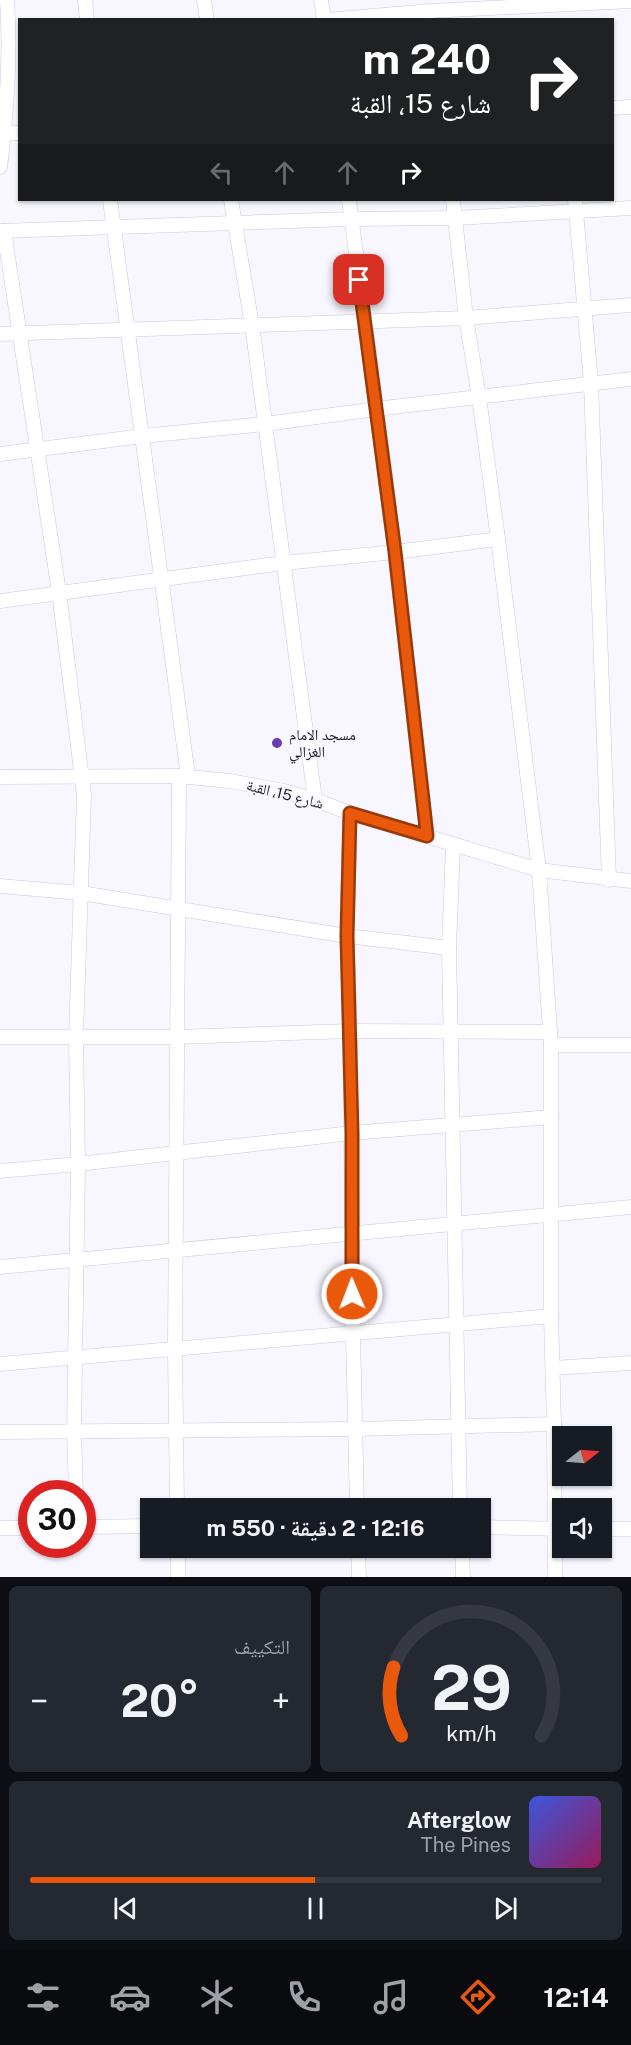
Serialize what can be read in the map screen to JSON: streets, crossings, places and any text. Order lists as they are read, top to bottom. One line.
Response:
{"streets":{"street":["شارع 15، القبة"]},"places":["مسجد الامام الغزالي"],"north":"right","page":{"turn":["240 m","شارع 15، القبة"],"limit":"30","trip":"12:16 · 2 دقيقة · 550 m","tile":"التكييف","heat":["−","20°","+"],"song":["Afterglow","The Pines"],"tabs":"12:14","gauge":["29","km/h"]}}
